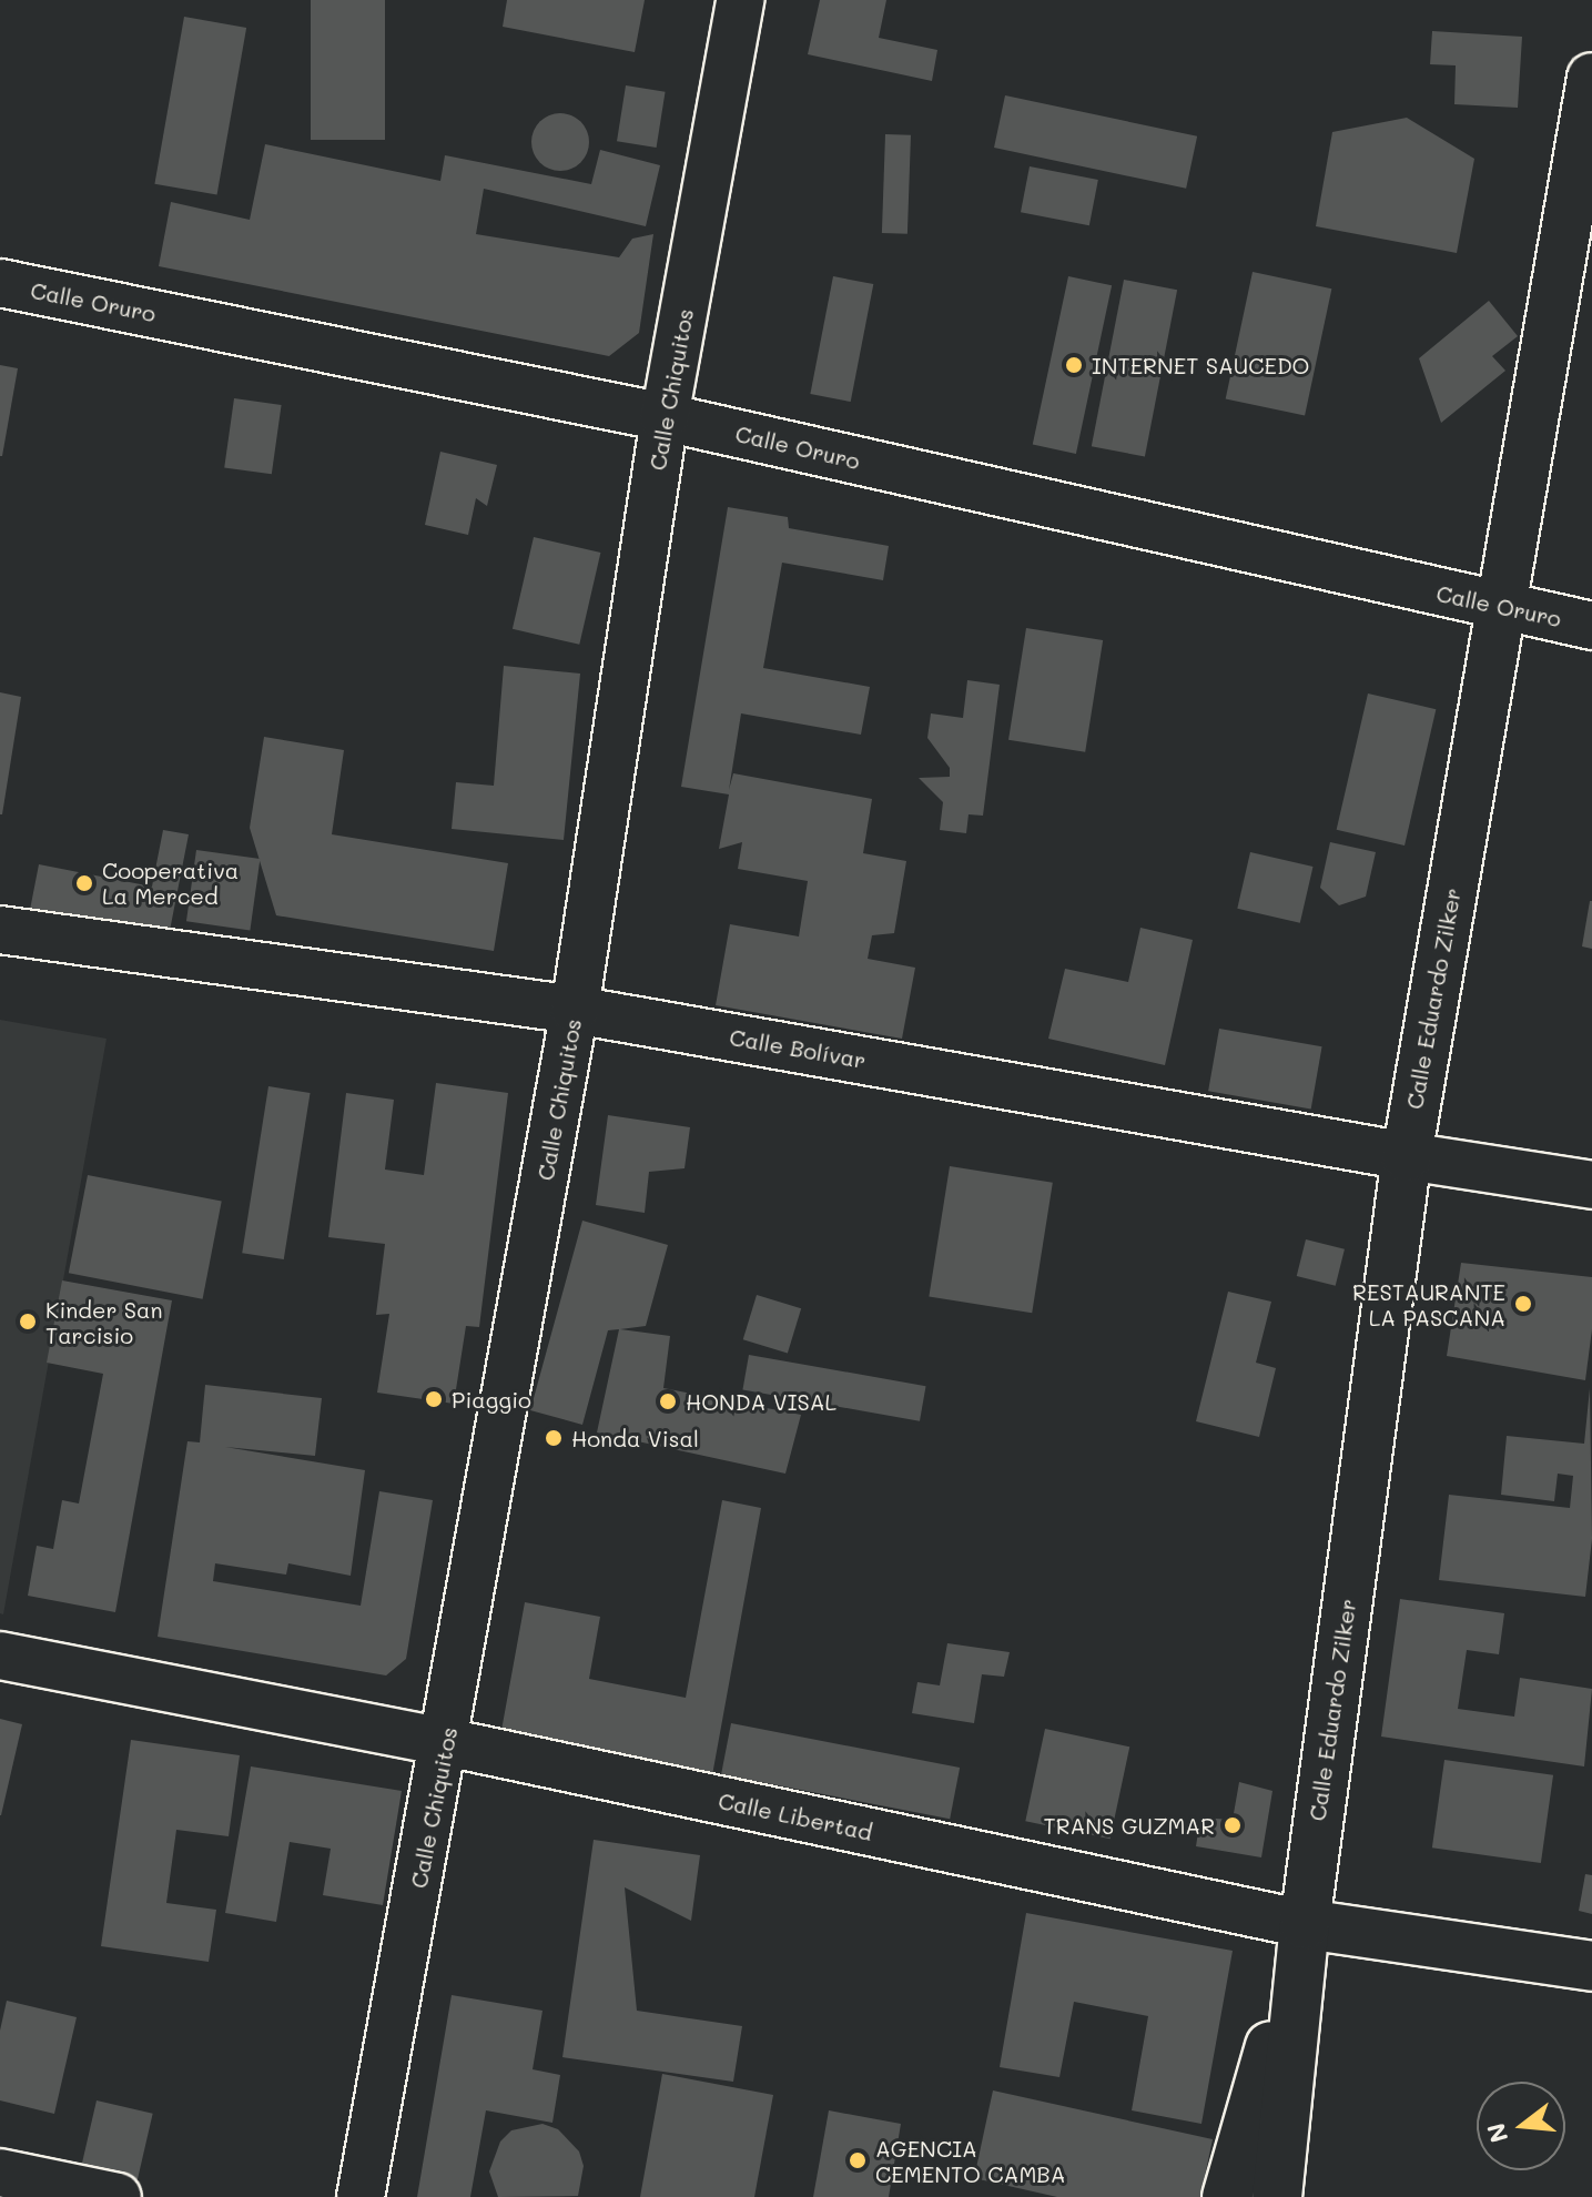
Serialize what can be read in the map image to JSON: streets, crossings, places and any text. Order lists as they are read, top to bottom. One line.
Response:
{"streets":{"street":["Calle Oruro","Calle Chiquitos","Calle Eduardo Zilker","Calle Bolívar","Calle Libertad"]},"crossings":[["Calle Oruro","Calle Chiquitos"],["Calle Oruro","Calle Eduardo Zilker"],["Calle Chiquitos","Calle Bolívar"],["Calle Chiquitos","Calle Libertad"],["Calle Eduardo Zilker","Calle Bolívar"],["Calle Eduardo Zilker","Calle Libertad"]],"places":["INTERNET SAUCEDO","Cooperativa La Merced","RESTAURANTE LA PASCANA","Kinder San Tarcisio","Piaggio","HONDA VISAL","Honda Visal","TRANS GUZMAR","AGENCIA CEMENTO CAMBA"],"north":"left"}
